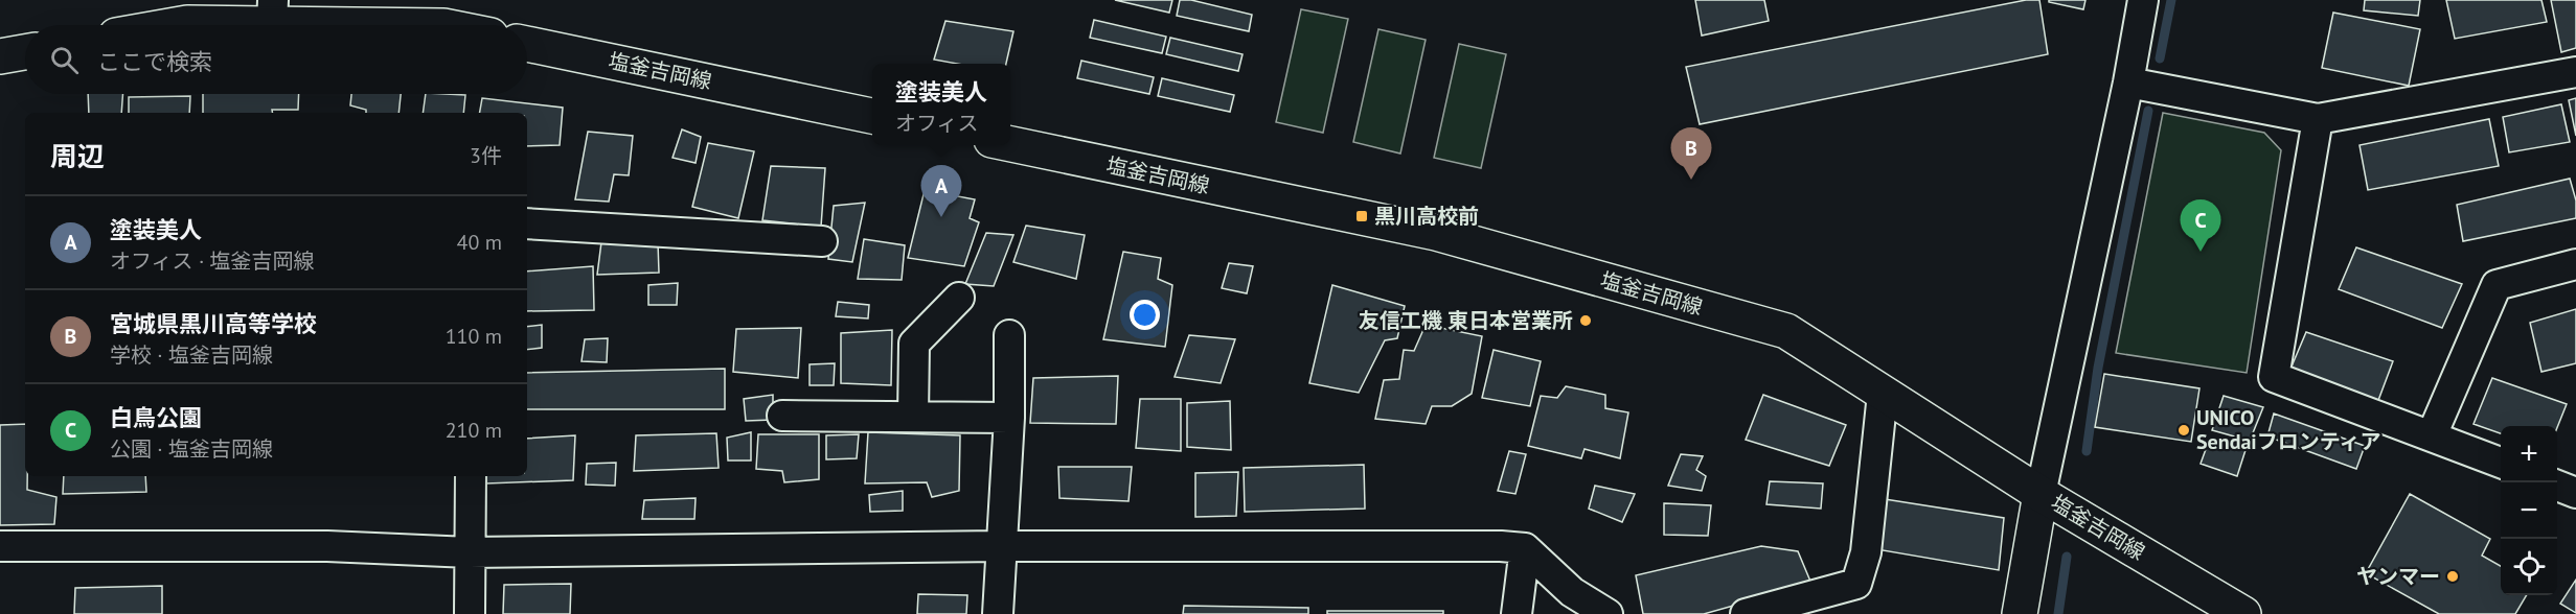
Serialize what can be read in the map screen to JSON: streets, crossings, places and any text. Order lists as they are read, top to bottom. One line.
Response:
{"streets":{"main road":["塩釜吉岡線"]},"places":{"transit":["黒川高校前"],"other":["友信工機 東日本営業所","UNICO Sendaiフロンティア","ヤンマー"]},"page":{"search":"ここで検索","popup":["塗装美人","オフィス"],"heading":["周辺","3件"],"pins":["B","A","C"],"list":[{"mark":"A","name":"塗装美人","note":"オフィス · 塩釜吉岡線","value":"40 m"},{"mark":"B","name":"宮城県黒川高等学校","note":"学校 · 塩釜吉岡線","value":"110 m"},{"mark":"C","name":"白鳥公園","note":"公園 · 塩釜吉岡線","value":"210 m"}],"map_buttons":["+","−"]}}
